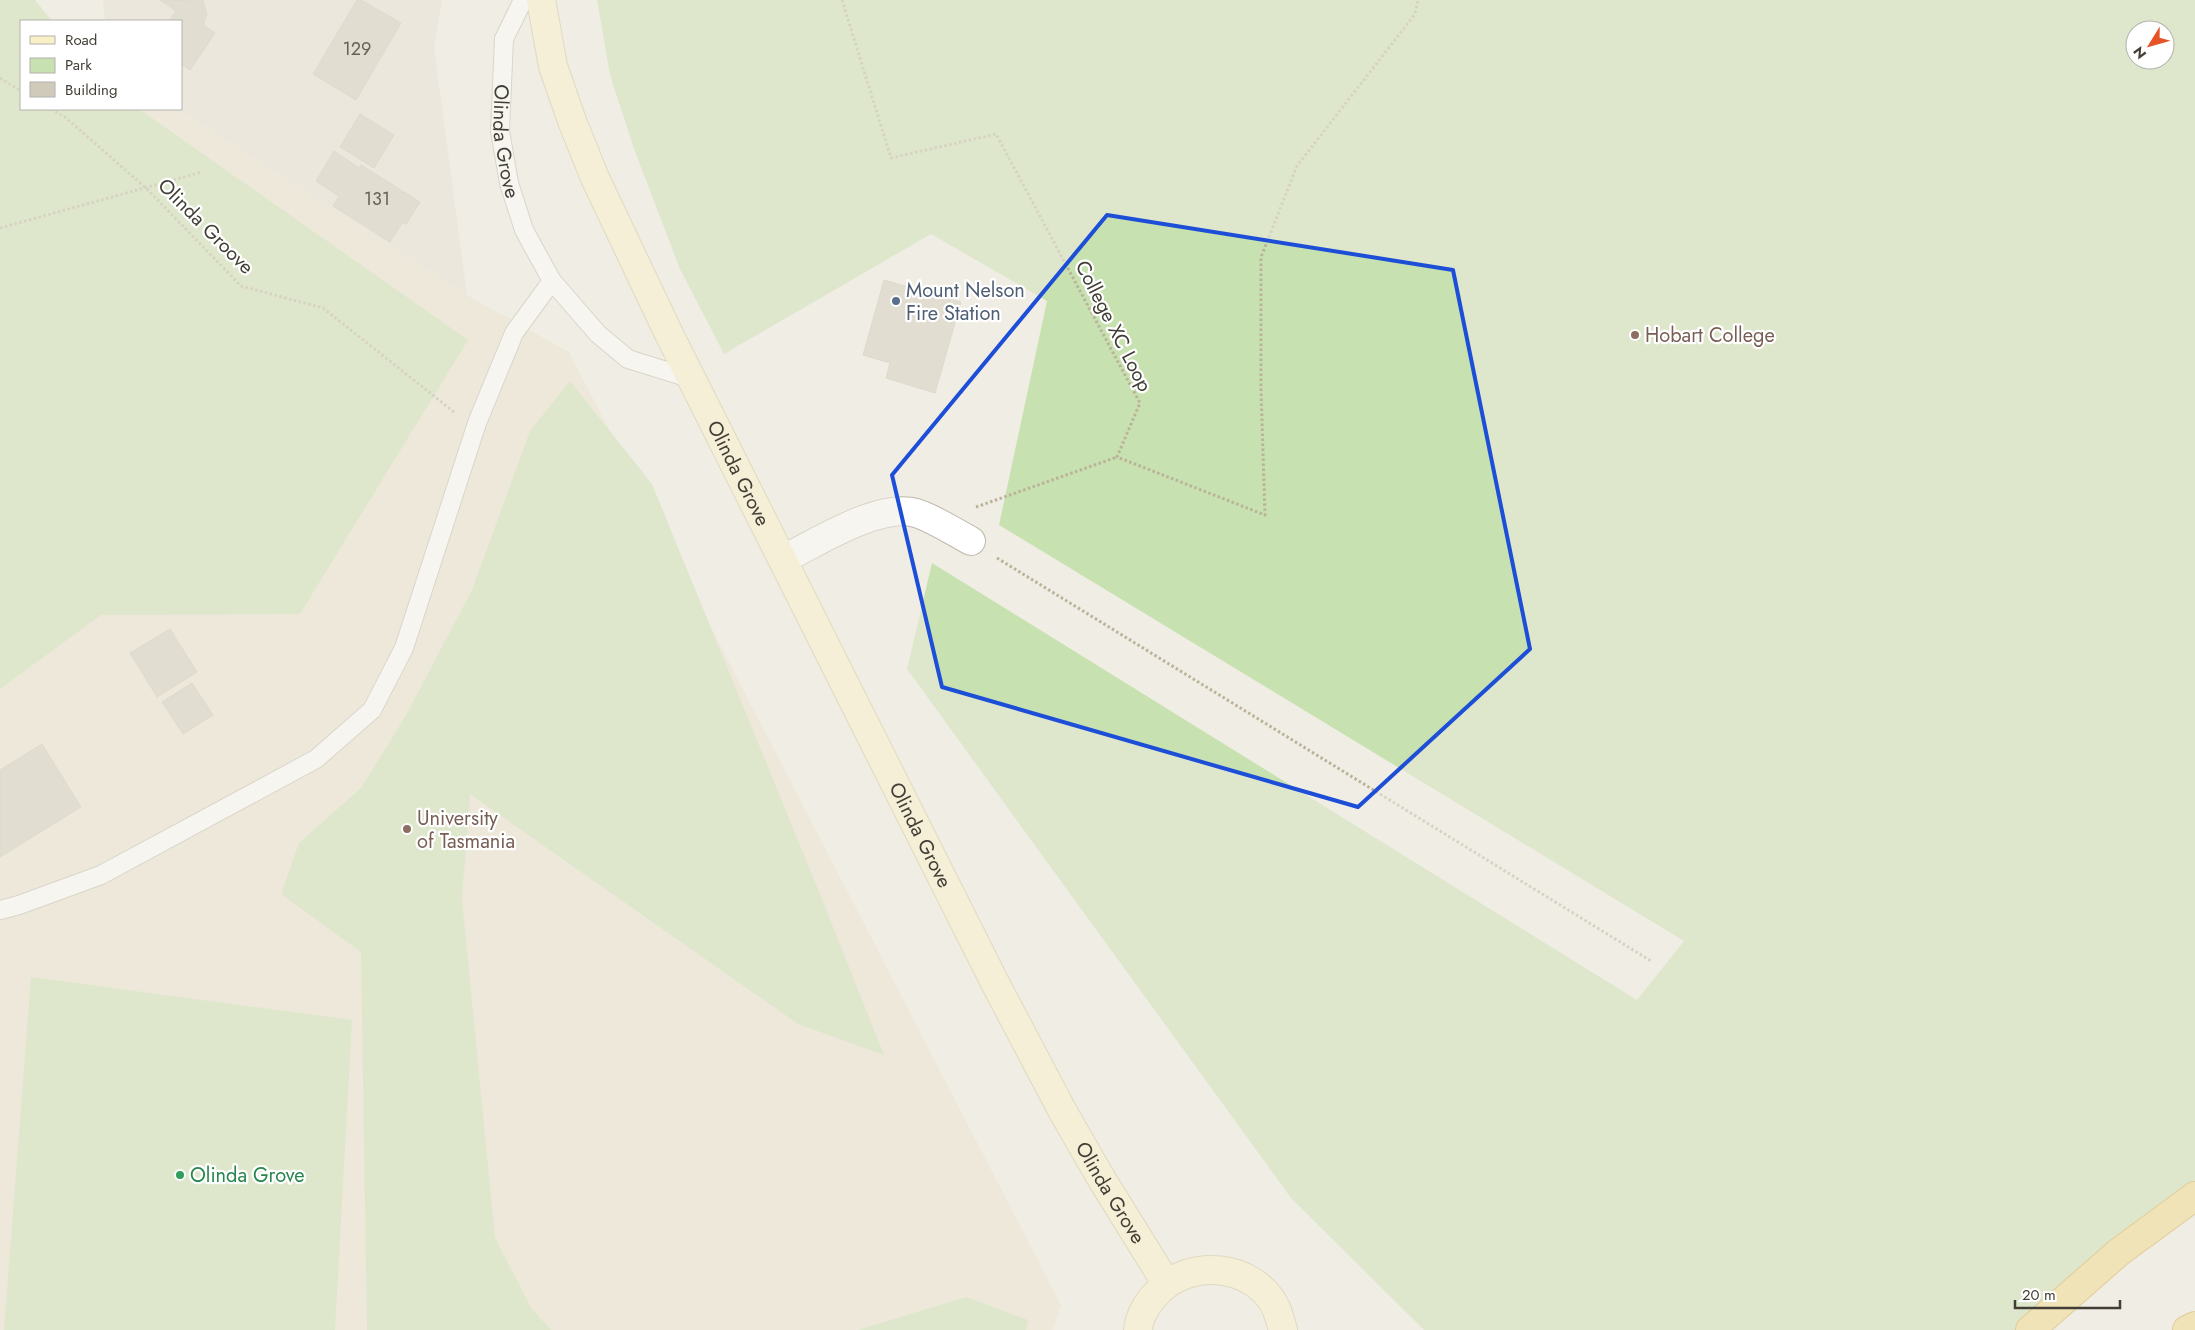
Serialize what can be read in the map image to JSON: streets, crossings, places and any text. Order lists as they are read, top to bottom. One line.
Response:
{"streets":{"main road":["Olinda Grove"],"path":["Olinda Groove","College XC Loop"]},"places":["Mount Nelson Fire Station","Hobart College","University of Tasmania","Olinda Grove"],"house_numbers":["129","131"],"legend":["Road","Park","Building"],"scale_bar":"20 m","north":"bottom left"}
